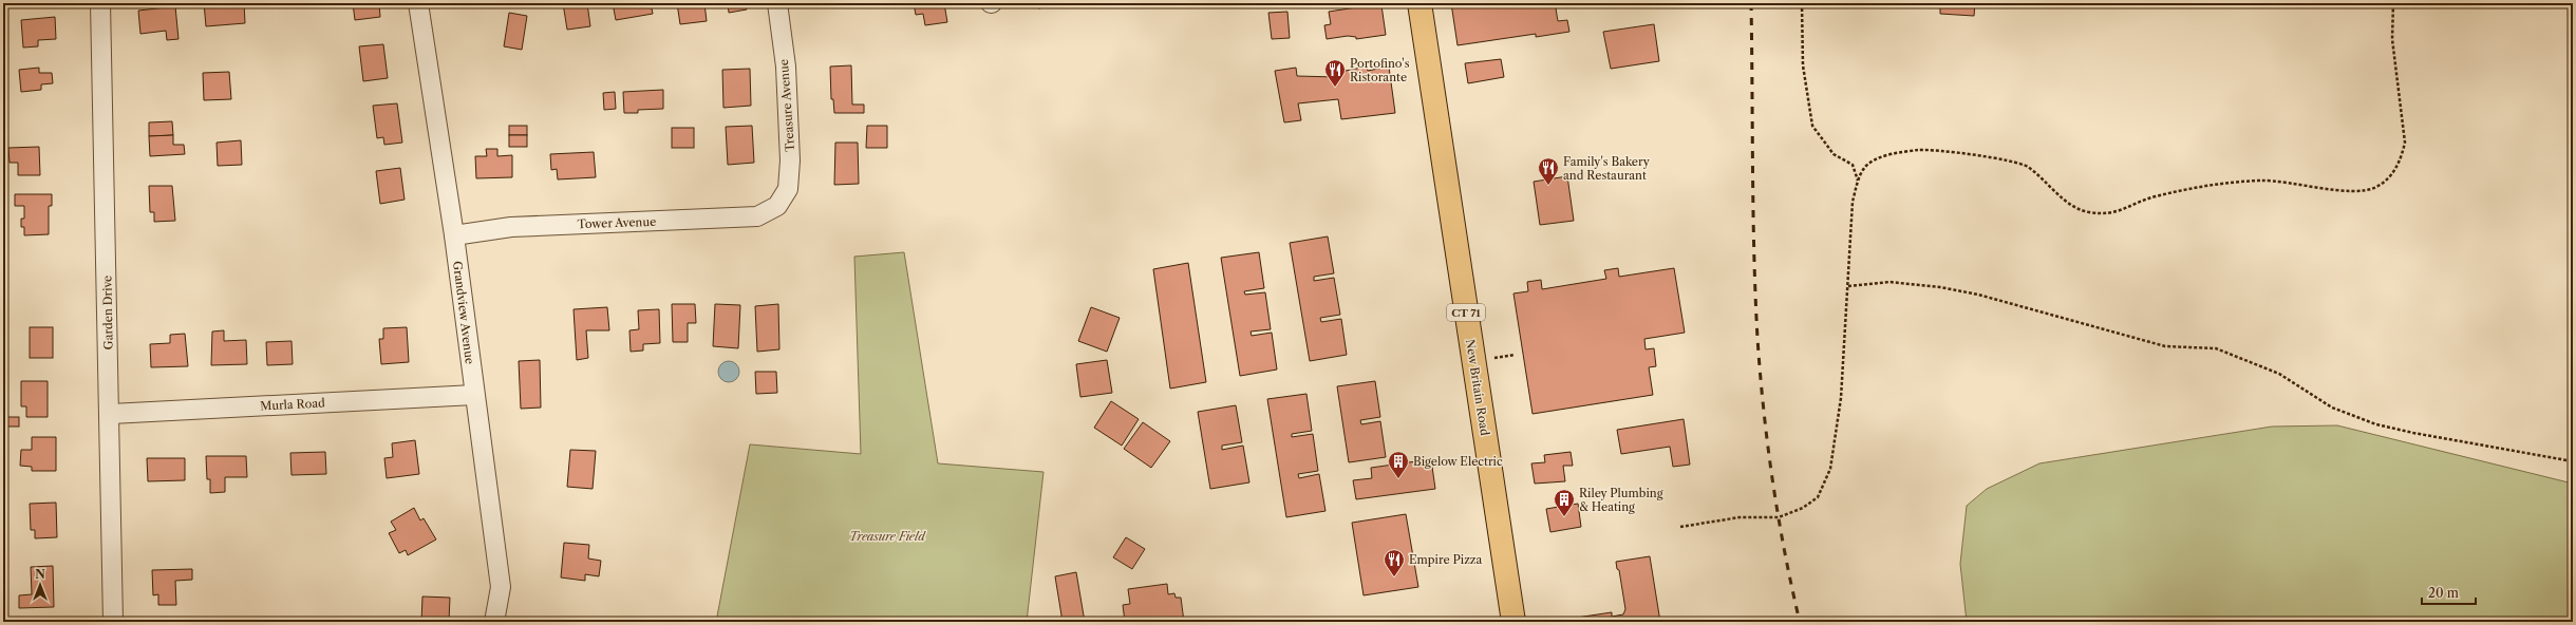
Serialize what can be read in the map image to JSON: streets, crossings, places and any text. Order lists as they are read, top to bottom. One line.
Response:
{"streets":{"main road":["CT 71","New Britain Road"],"street":["Treasure Avenue","Tower Avenue","Garden Drive","Grandview Avenue","Murla Road"]},"crossings":[["Treasure Avenue","Tower Avenue"],["Tower Avenue","Grandview Avenue"],["Garden Drive","Murla Road"],["Grandview Avenue","Murla Road"]],"parks":["Treasure Field"],"places":{"restaurant":["Portofino's Ristorante","Family's Bakery and Restaurant","Empire Pizza"],"building":["Bigelow Electric","Riley Plumbing & Heating"]},"scale_bar":"20 m","north":"top"}
